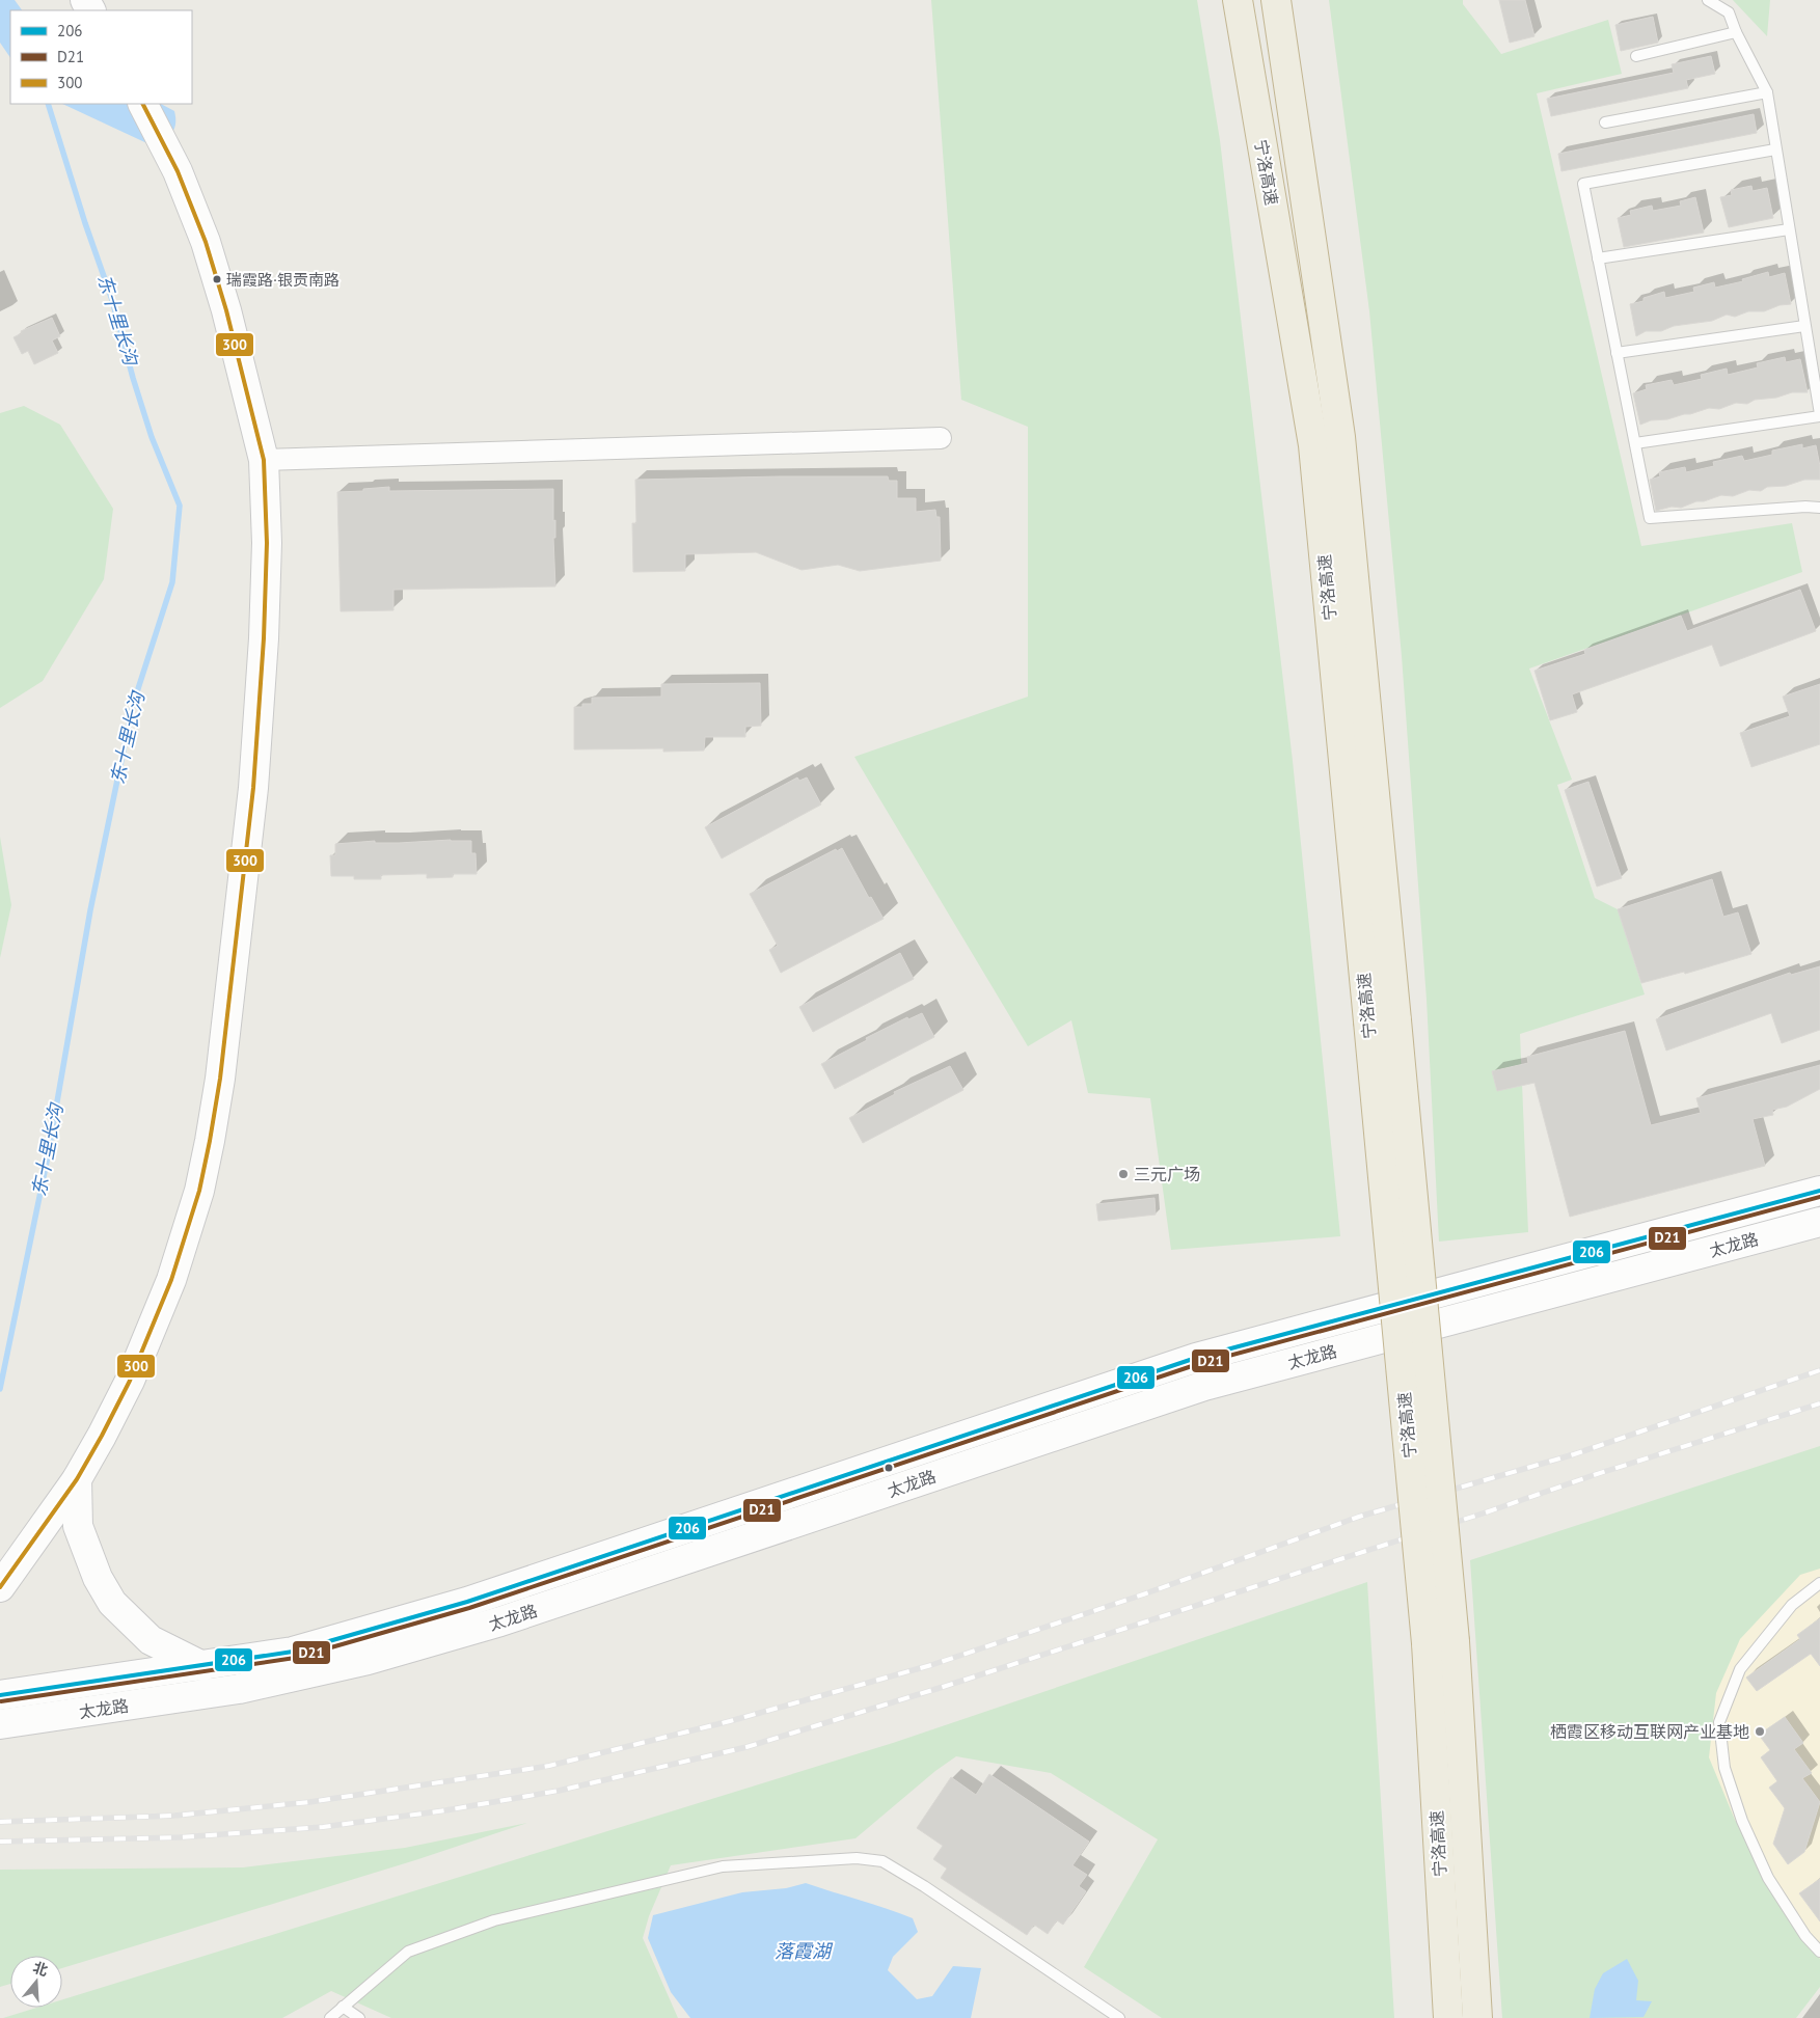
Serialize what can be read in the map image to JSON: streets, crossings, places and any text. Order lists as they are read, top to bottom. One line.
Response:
{"streets":{"highway":["宁洛高速"],"main road":["太龙路"]},"water":["东十里长沟","落霞湖"],"places":["瑞霞路·银贡南路","三元广场","栖霞区移动互联网产业基地"],"lines":["transit line 300","transit line 206","transit line D21"],"legend":["206","D21","300"],"north":"top"}
